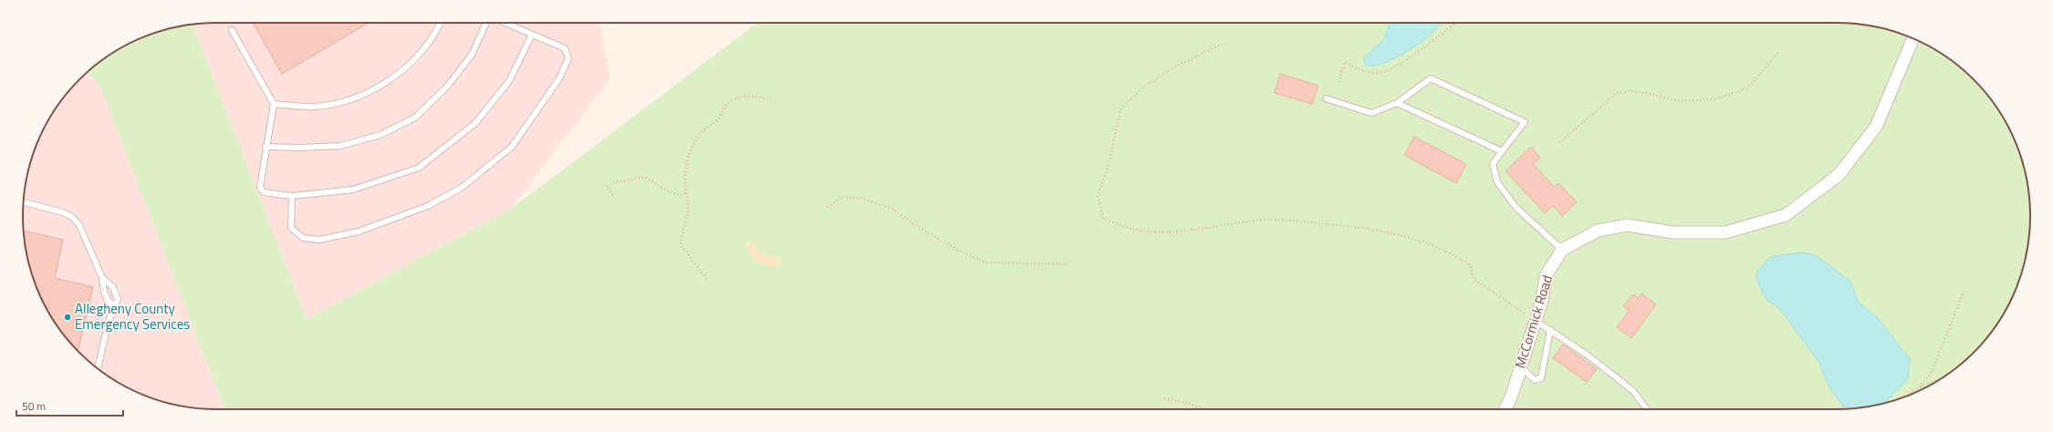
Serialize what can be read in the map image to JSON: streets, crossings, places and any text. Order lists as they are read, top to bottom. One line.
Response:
{"streets":{"street":["McCormick Road"]},"places":["Allegheny County Emergency Services"],"scale_bar":"50 m"}
